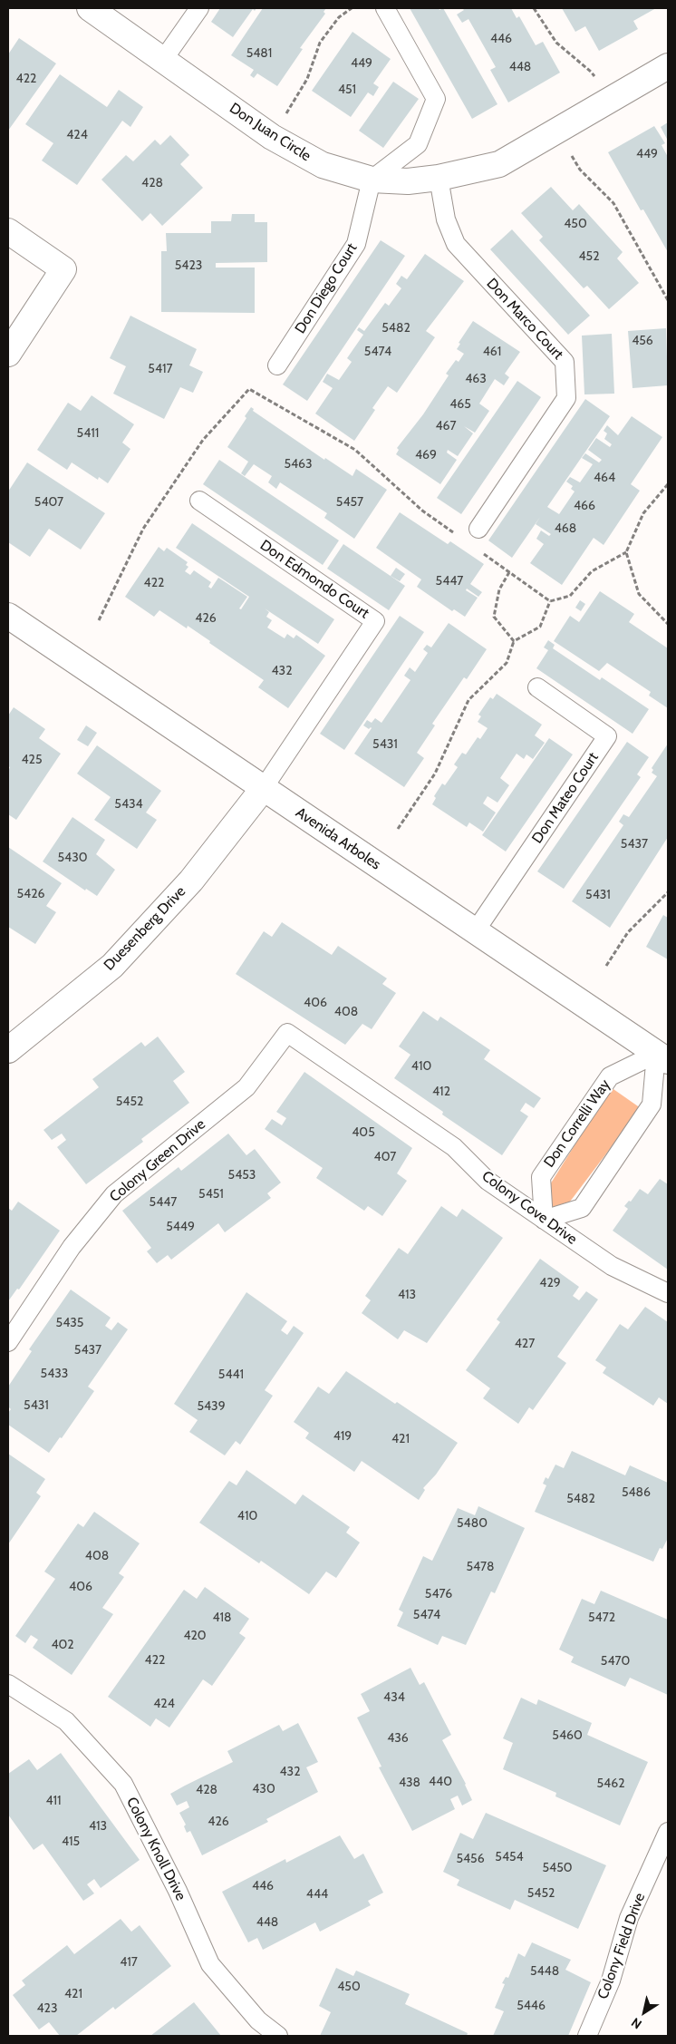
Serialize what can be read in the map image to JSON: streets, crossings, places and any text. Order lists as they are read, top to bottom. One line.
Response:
{"streets":{"street":["Don Juan Circle","Avenida Arboles","Duesenberg Drive"],"lane":["Don Diego Court","Don Marco Court","Don Edmondo Court","Don Mateo Court","Don Correlli Way","Colony Green Drive","Colony Cove Drive","Colony Knoll Drive","Colony Field Drive"]},"crossings":[["Don Juan Circle","Don Diego Court"],["Don Juan Circle","Don Marco Court"],["Don Edmondo Court","Avenida Arboles"],["Don Edmondo Court","Duesenberg Drive"],["Don Mateo Court","Avenida Arboles"],["Avenida Arboles","Duesenberg Drive"],["Avenida Arboles","Don Correlli Way"],["Don Correlli Way","Colony Cove Drive"],["Colony Green Drive","Colony Cove Drive"]],"house_numbers":["446","5481","449","448","422","451","424","449","428","450","452","5423","5482","456","5474","461","5417","463","465","467","5411","469","5463","464","5407","5457","466","468","5447","422","426","432","5431","425","5434","5437","5430","5426","5431","406","408","410","412","5452","405","407","5453","5451","5447","5449","429","413","5435","427","5437","5433","5441","5431","5439","419","421","5486","5482","410","5480","408","5478","406","5476","5474","418","5472","420","402","422","5470","434","424","5460","436","432","440","438","5462","430","428","411","426","413","415","5454","5456","5450","446","5452","444","448","417","5448","450","421","5446","423"],"north":"bottom left"}
